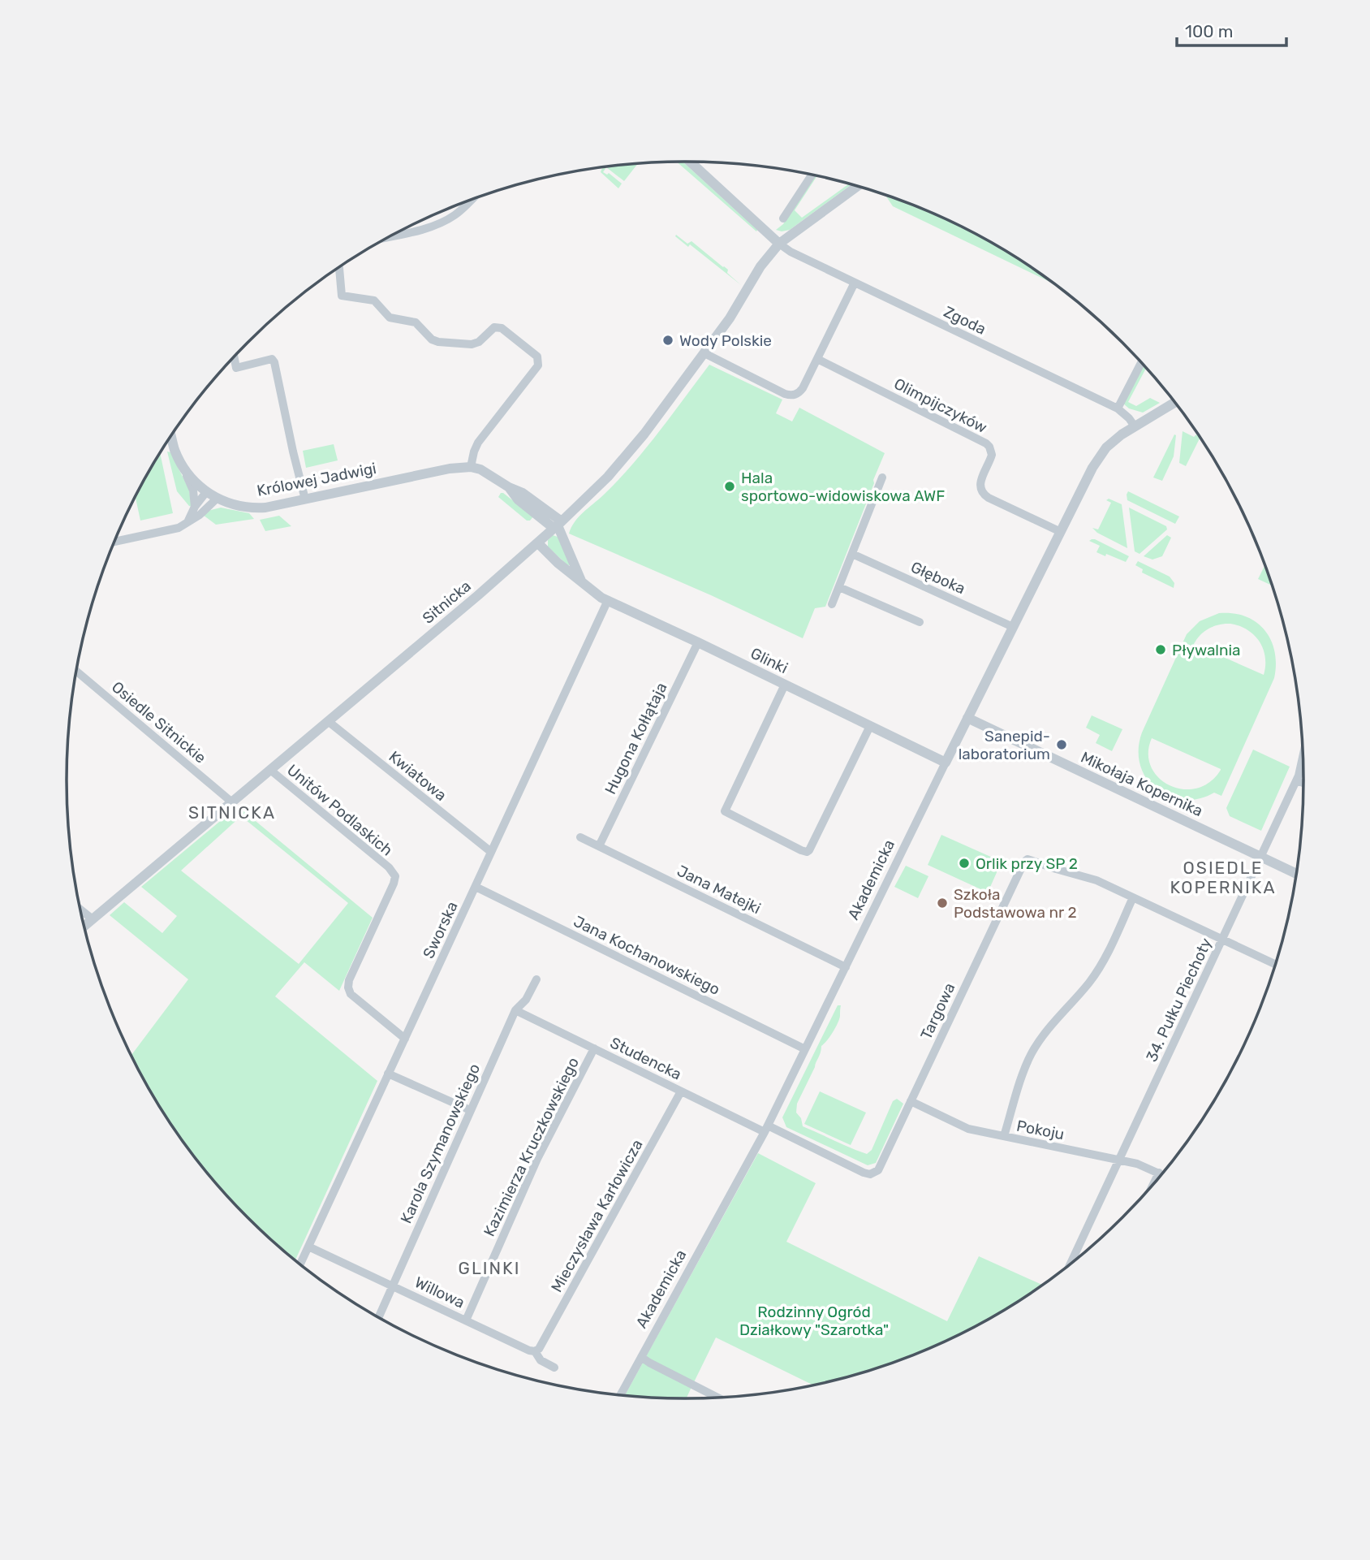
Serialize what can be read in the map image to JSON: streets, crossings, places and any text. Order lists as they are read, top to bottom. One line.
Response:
{"streets":{"street":["Zgoda","Olimpijczyków","Królowej Jadwigi","Głęboka","Sitnicka","Glinki","Osiedle Sitnickie","Hugona Kołłątaja","Kwiatowa","Mikołaja Kopernika","Unitów Podlaskich","Akademicka","Jana Matejki","Sworska","Jana Kochanowskiego","34. Pułku Piechoty","Targowa","Studencka","Pokoju","Karola Szymanowskiego","Kazimierza Kruczkowskiego","Mieczysława Karłowicza","Willowa"]},"crossings":[["Zgoda","Sitnicka"],["Zgoda","Akademicka"],["Olimpijczyków","Akademicka"],["Głęboka","Akademicka"],["Sitnicka","Glinki"],["Sitnicka","Osiedle Sitnickie"],["Sitnicka","Kwiatowa"],["Sitnicka","Unitów Podlaskich"],["Glinki","Hugona Kołłątaja"],["Glinki","Akademicka"],["Glinki","Sworska"],["Hugona Kołłątaja","Jana Matejki"],["Kwiatowa","Sworska"],["Mikołaja Kopernika","Akademicka"],["Mikołaja Kopernika","34. Pułku Piechoty"],["Unitów Podlaskich","Sworska"],["Akademicka","Jana Matejki"],["Akademicka","Jana Kochanowskiego"],["Akademicka","Studencka"],["Sworska","Jana Kochanowskiego"],["Sworska","Willowa"],["34. Pułku Piechoty","Pokoju"],["Targowa","Studencka"],["Targowa","Pokoju"],["Studencka","Karola Szymanowskiego"],["Studencka","Kazimierza Kruczkowskiego"],["Studencka","Mieczysława Karłowicza"],["Karola Szymanowskiego","Willowa"],["Kazimierza Kruczkowskiego","Willowa"],["Mieczysława Karłowicza","Willowa"]],"districts":["SITNICKA","OSIEDLE KOPERNIKA","GLINKI"],"parks":["Rodzinny Ogród Działkowy \"Szarotka\""],"places":["Wody Polskie","Hala sportowo-widowiskowa AWF","Pływalnia","Sanepid- laboratorium","Orlik przy SP 2","Szkoła Podstawowa nr 2"],"scale_bar":"100 m"}
